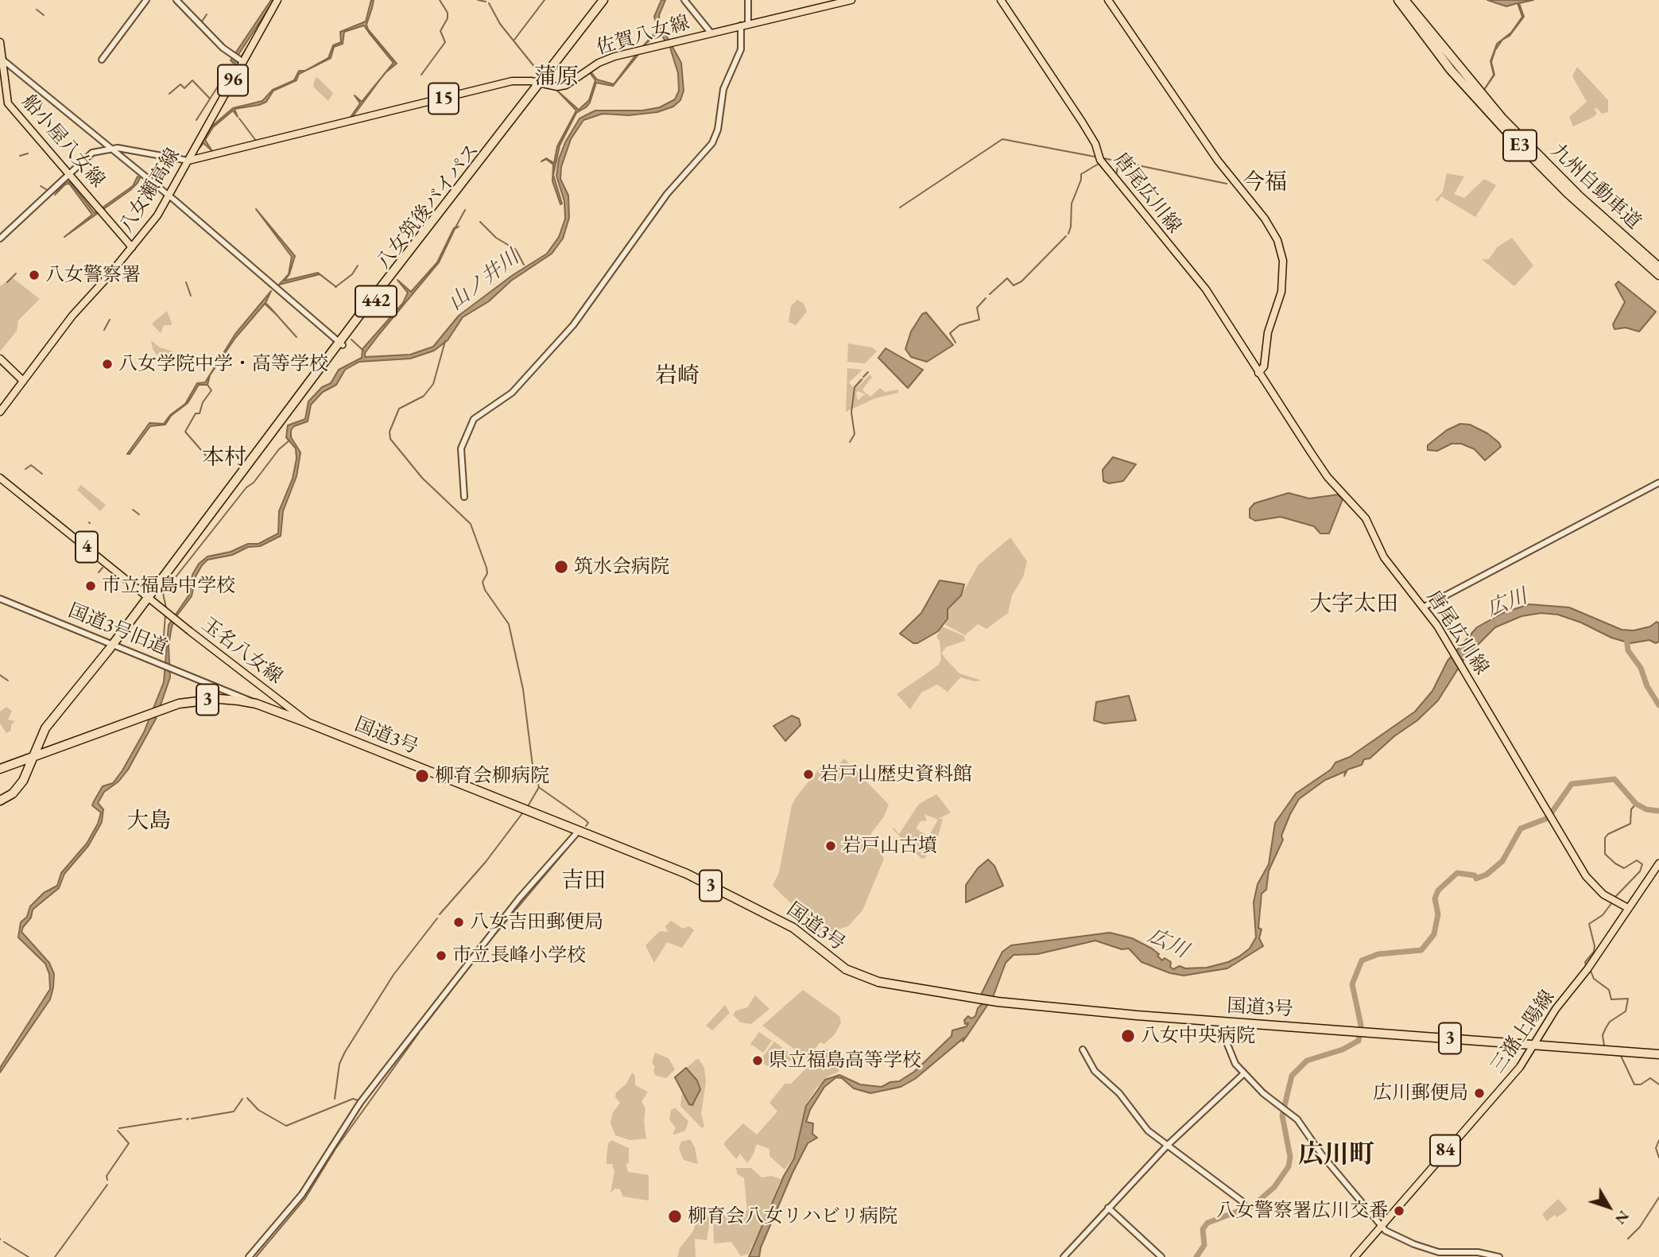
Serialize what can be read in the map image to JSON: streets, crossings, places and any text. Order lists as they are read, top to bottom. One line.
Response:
{"streets":{"highway":["E3","九州自動車道","八女筑後バイパス","442","3","国道3号"],"main road":["佐賀八女線","96","15","船小屋八女線","八女瀬高線","唐尾広川線","4","玉名八女線","三潴上陽線","84"],"street":["国道3号旧道"]},"crossings":[["佐賀八女線","八女瀬高線"],["佐賀八女線","八女筑後バイパス"],["船小屋八女線","八女瀬高線"],["唐尾広川線","三潴上陽線"],["八女筑後バイパス","国道3号旧道"],["八女筑後バイパス","玉名八女線"],["八女筑後バイパス","国道3号"],["国道3号旧道","国道3号"],["玉名八女線","国道3号"],["国道3号","三潴上陽線"]],"districts":["蒲原","今福","岩崎","本村","大字太田","大島","吉田","広川町"],"water":["山ノ井川","広川"],"places":["八女警察署","八女学院中学・高等学校","筑水会病院","市立福島中学校","岩戸山歴史資料館","柳育会柳病院","岩戸山古墳","八女吉田郵便局","市立長峰小学校","八女中央病院","県立福島高等学校","広川郵便局","八女警察署広川交番","柳育会八女リハビリ病院"],"north":"bottom right"}
